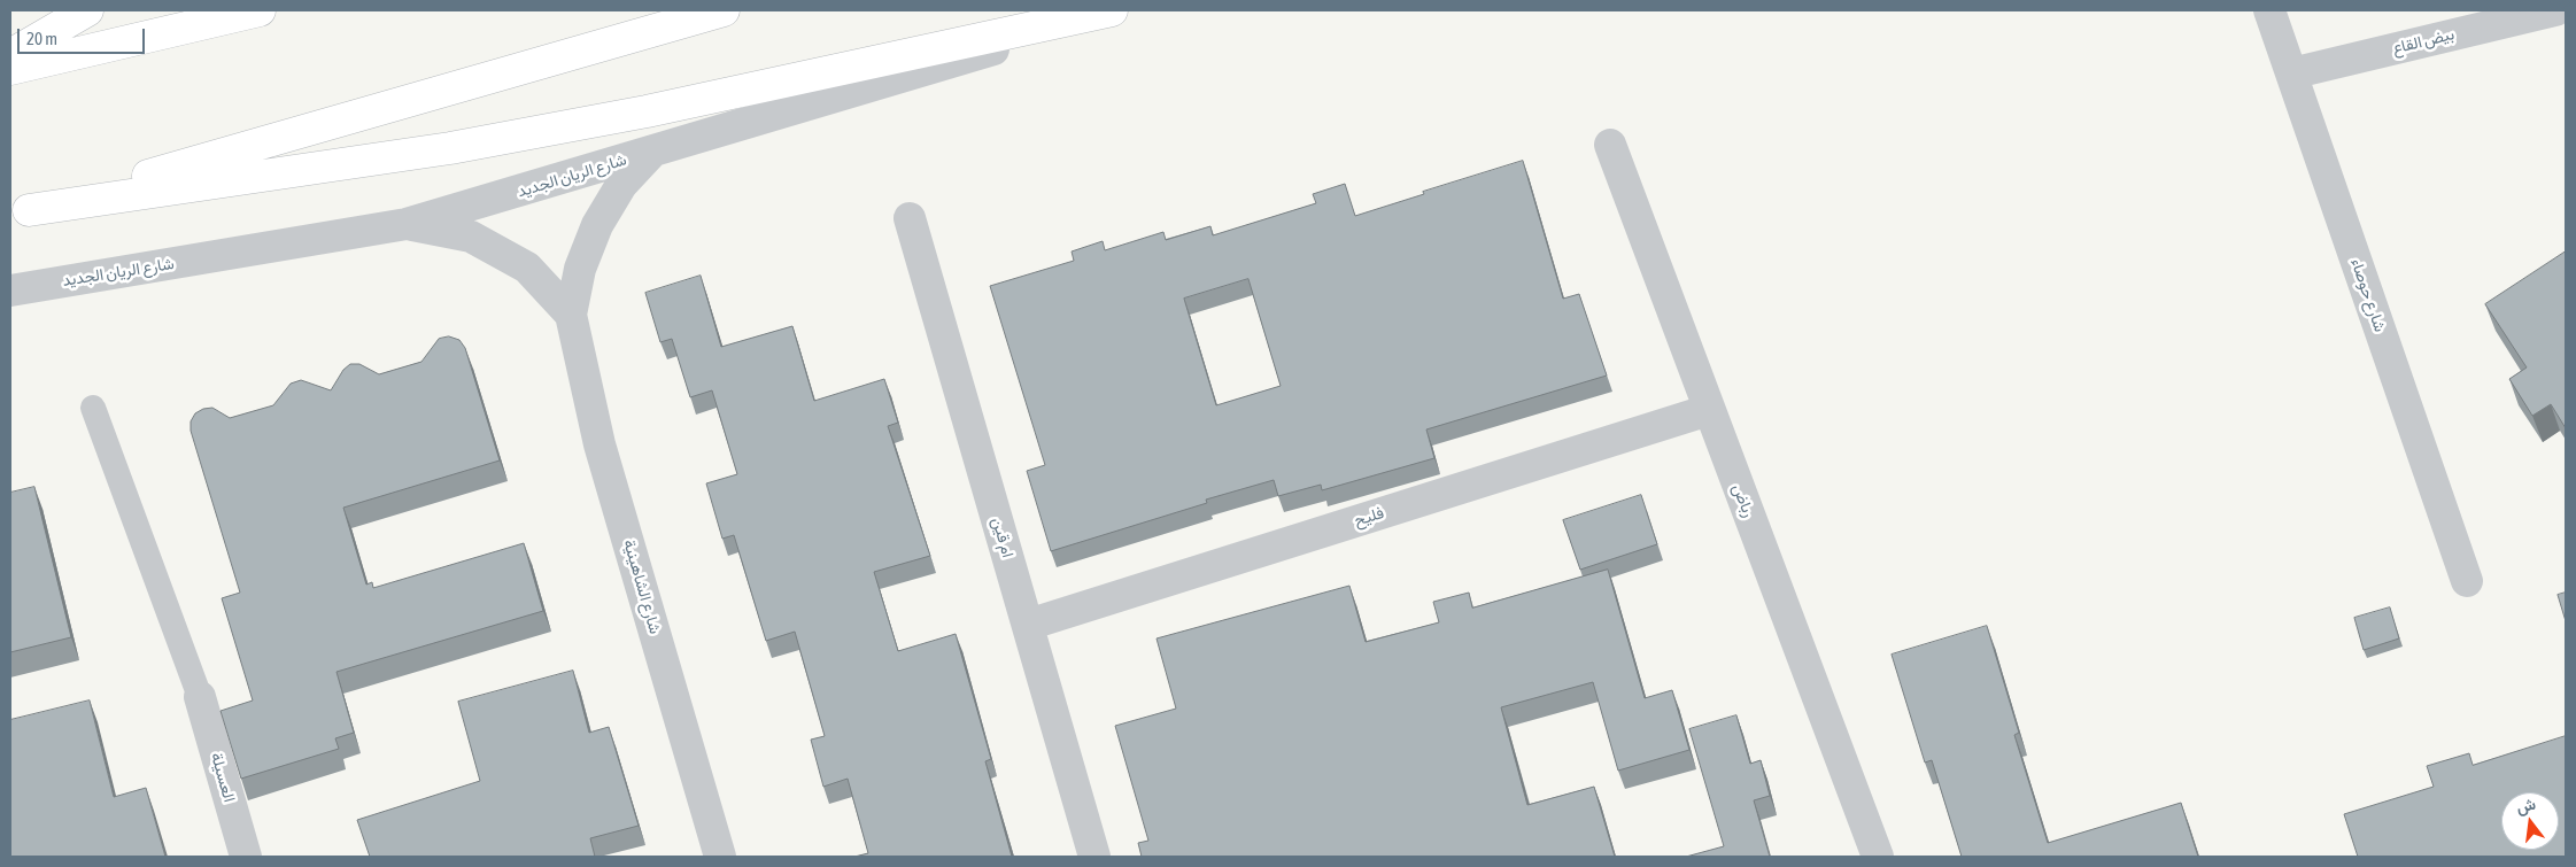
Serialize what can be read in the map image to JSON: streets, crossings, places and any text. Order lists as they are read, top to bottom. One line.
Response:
{"streets":{"street":["بيض القاع","شارع الريان الجديد","شارع حوصاء","رباض","فليح","ام قين","شارع الشاهينية","العسيلة"]},"crossings":[["بيض القاع","شارع حوصاء"],["شارع الريان الجديد","شارع الشاهينية"],["رباض","فليح"],["فليح","ام قين"]],"scale_bar":"20 m","north":"top"}
